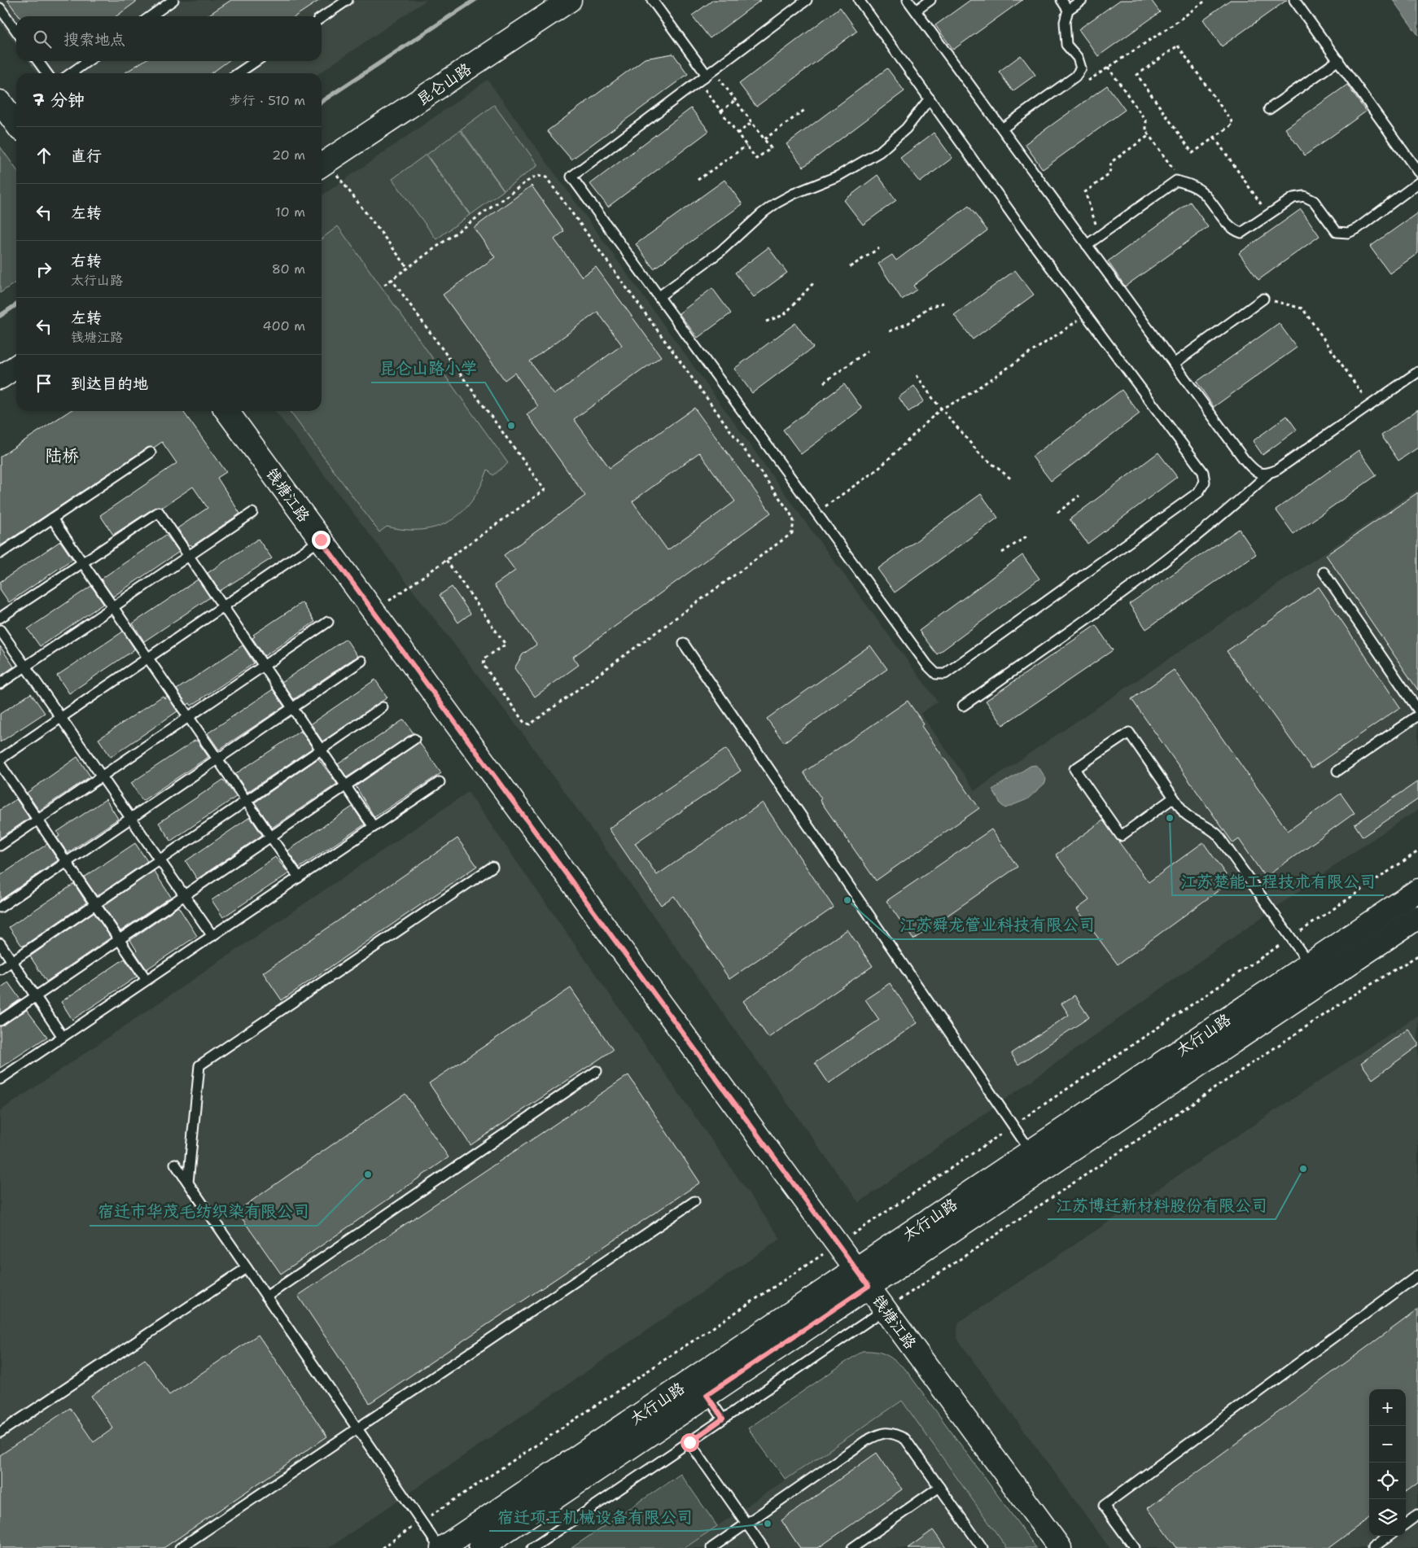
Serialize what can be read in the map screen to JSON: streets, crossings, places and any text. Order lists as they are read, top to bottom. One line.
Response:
{"streets":{"street":["昆仑山路","钱塘江路","太行山路"]},"crossings":[["钱塘江路","太行山路"]],"districts":["陆桥"],"places":["昆仑山路小学","江苏楚能工程技术有限公司","江苏舜龙管业科技有限公司","江苏博迁新材料股份有限公司","宿迁市华茂毛纺织染有限公司","宿迁项王机械设备有限公司"],"page":{"search":"搜索地点","heading":["7 分钟","步行 · 510 m"],"list":[["直行","20 m"],["左转","10 m"],["右转","太行山路","80 m"],["左转","钱塘江路","400 m"],"到达目的地"],"map_buttons":["+","−"]}}
